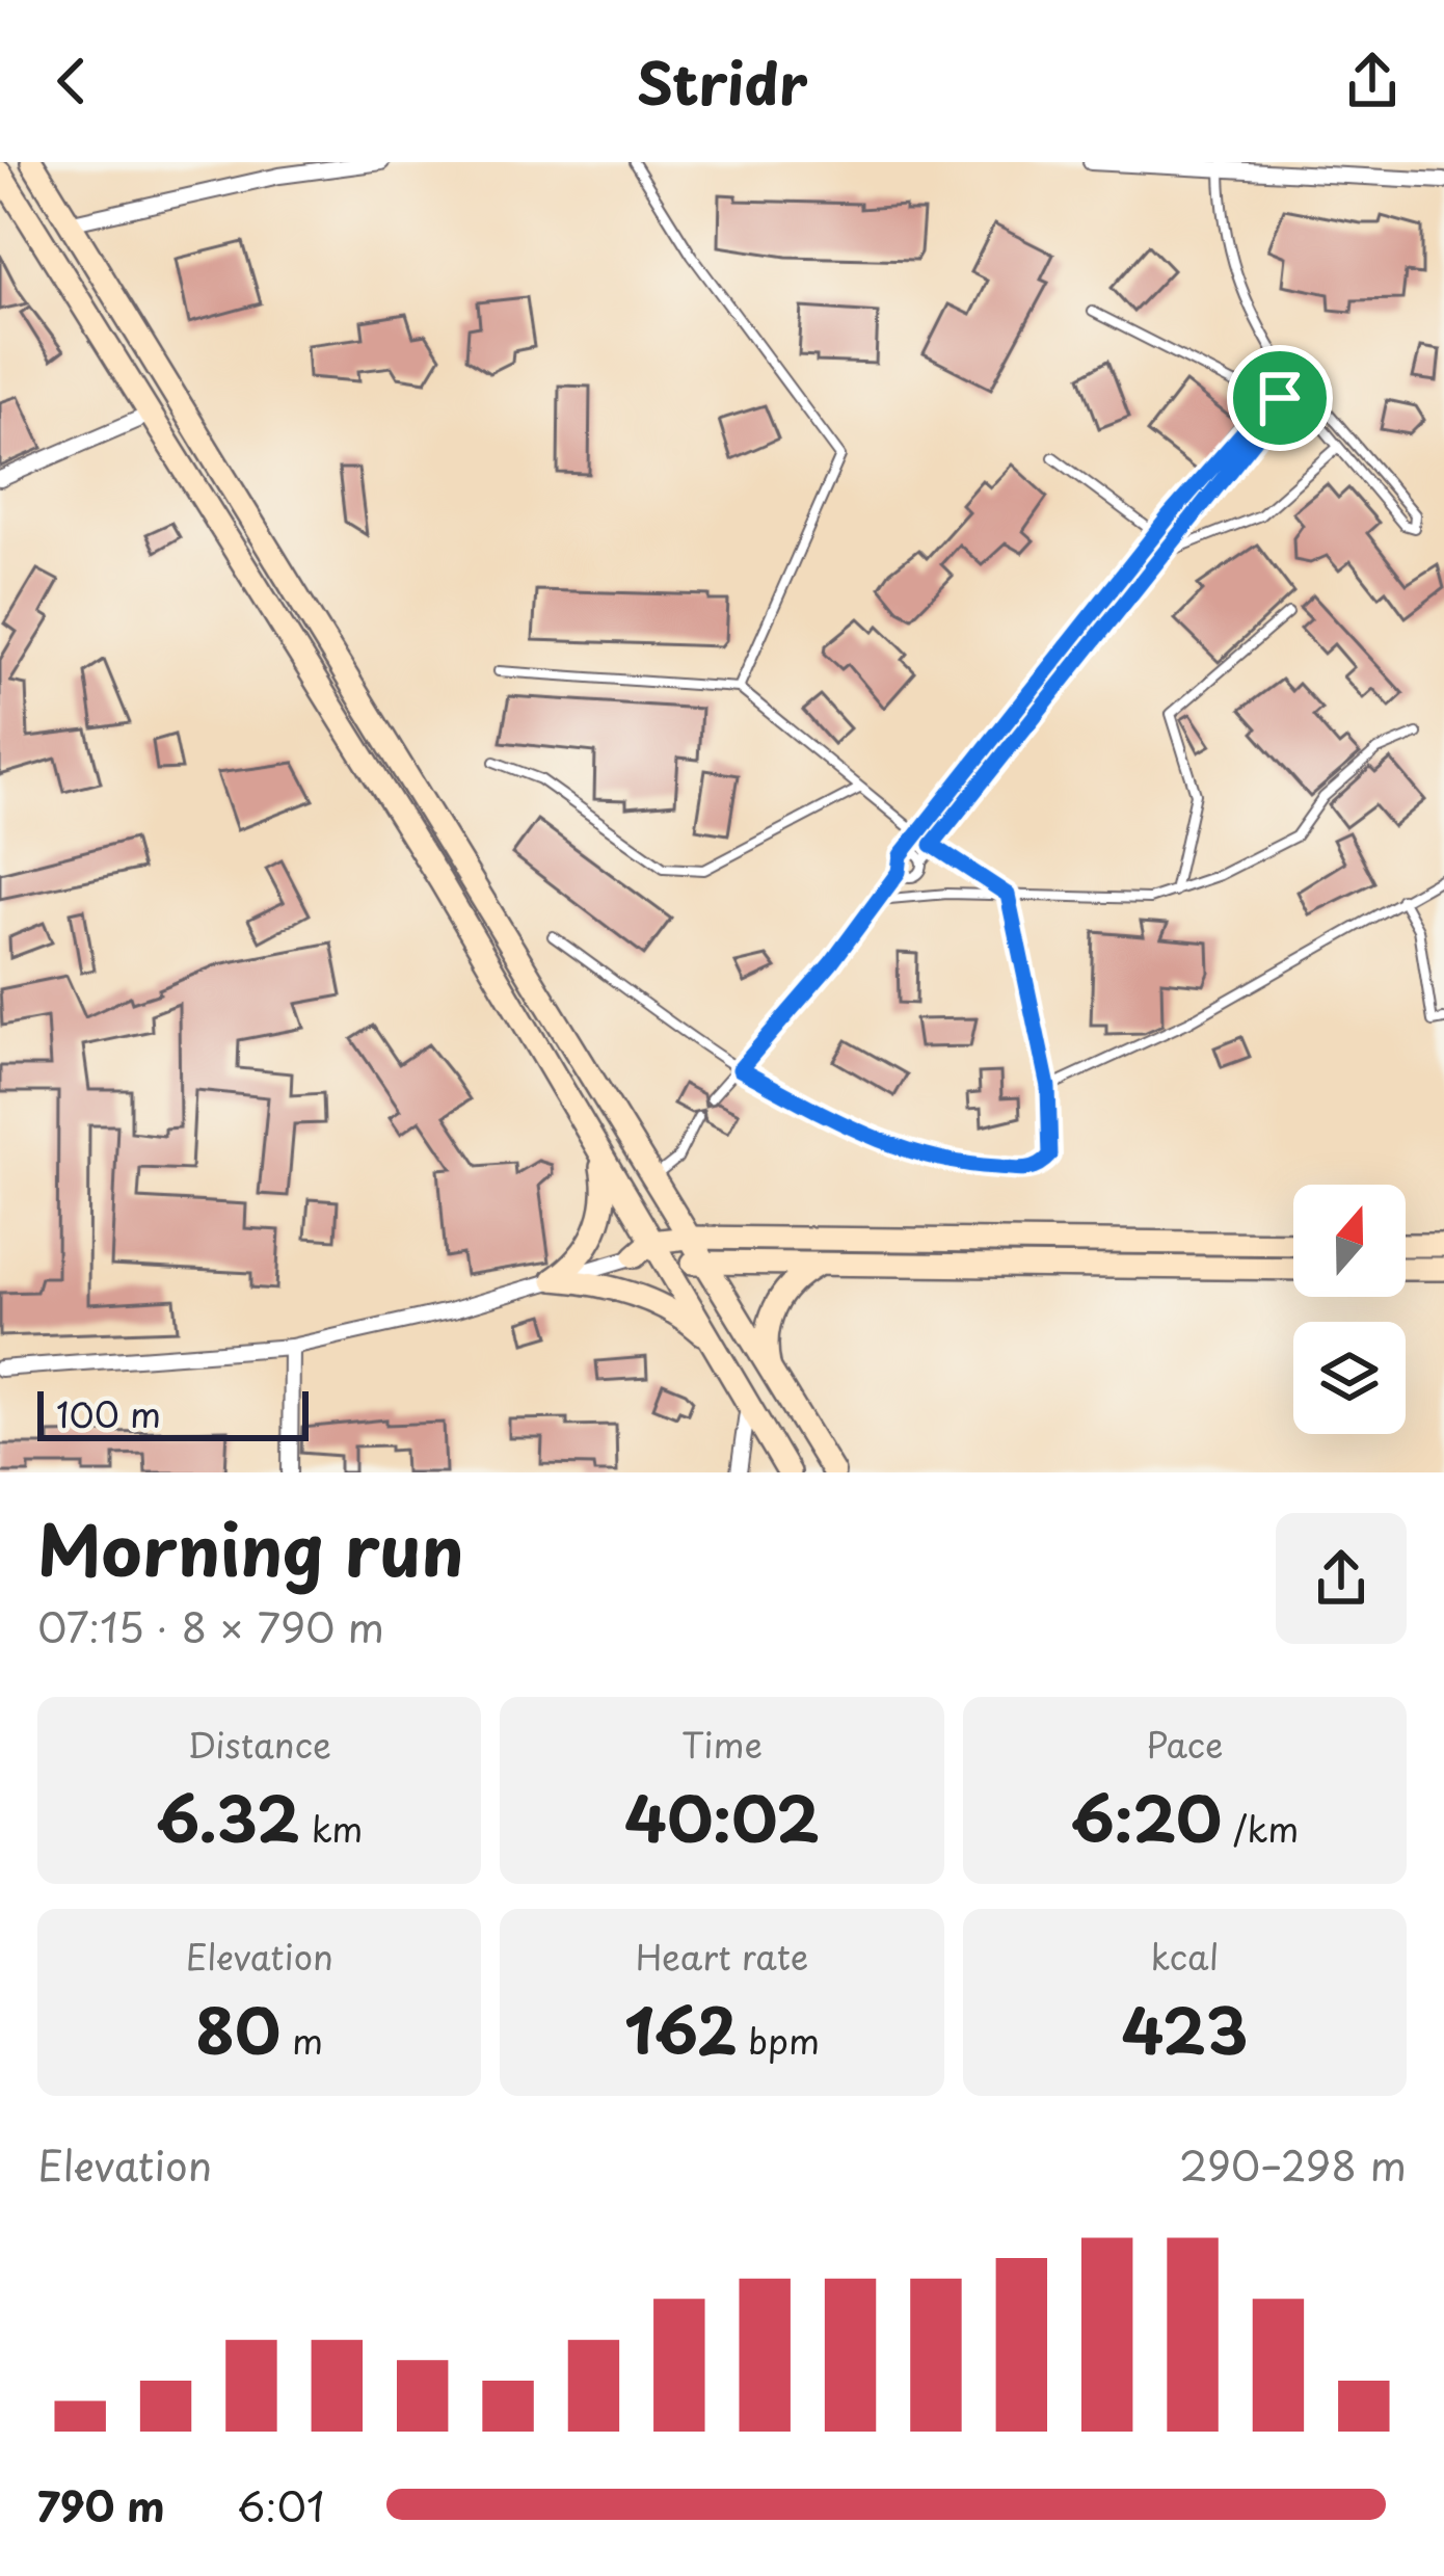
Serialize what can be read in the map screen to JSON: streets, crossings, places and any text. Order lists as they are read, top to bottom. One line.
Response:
{"scale_bar":"100 m","north":"top","page":{"header":"Stridr","scale":"100 m","heading":["Morning run","07:15 · 8 × 790 m"],"stats":[["Distance","6.32 km"],["Time","40:02"],["Pace","6:20 /km"],["Elevation","80 m"],["Heart rate","162 bpm"],["kcal","423"]],"chart":["Elevation","290–298 m"],"list":[{"name":"790 m","note":"6:01"}]}}
